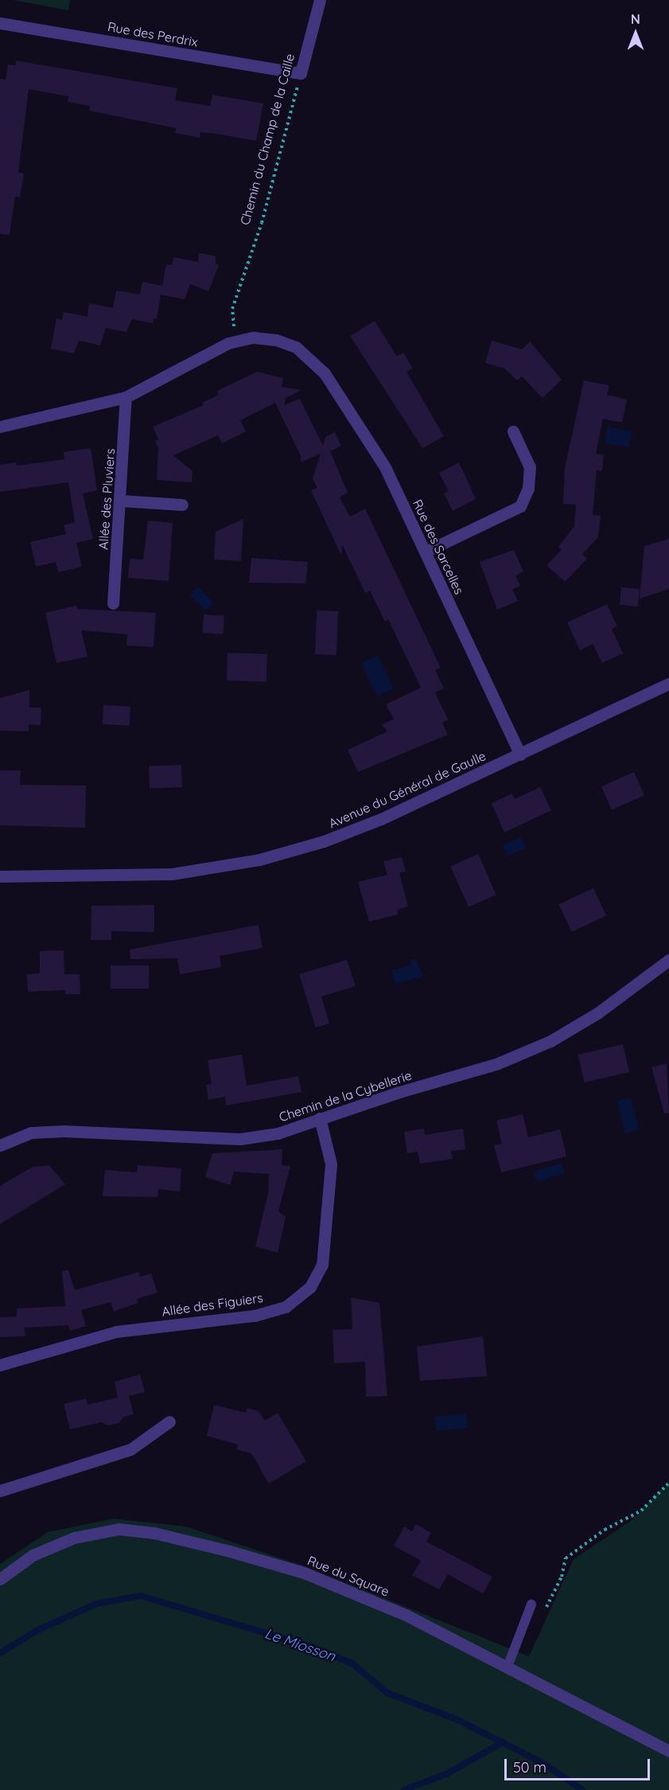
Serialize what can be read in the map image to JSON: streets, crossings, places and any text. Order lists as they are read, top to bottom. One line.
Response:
{"streets":{"street":["Rue des Perdrix","Chemin du Champ de la Caille","Allée des Pluviers","Rue des Sarcelles","Avenue du Général de Gaulle","Chemin de la Cybellerie","Allée des Figuiers","Rue du Square"]},"crossings":[["Rue des Perdrix","Chemin du Champ de la Caille"],["Chemin du Champ de la Caille","Rue des Sarcelles"],["Allée des Pluviers","Rue des Sarcelles"],["Rue des Sarcelles","Avenue du Général de Gaulle"],["Chemin de la Cybellerie","Allée des Figuiers"]],"water":["Le Miosson"],"scale_bar":"50 m","north":"top"}
